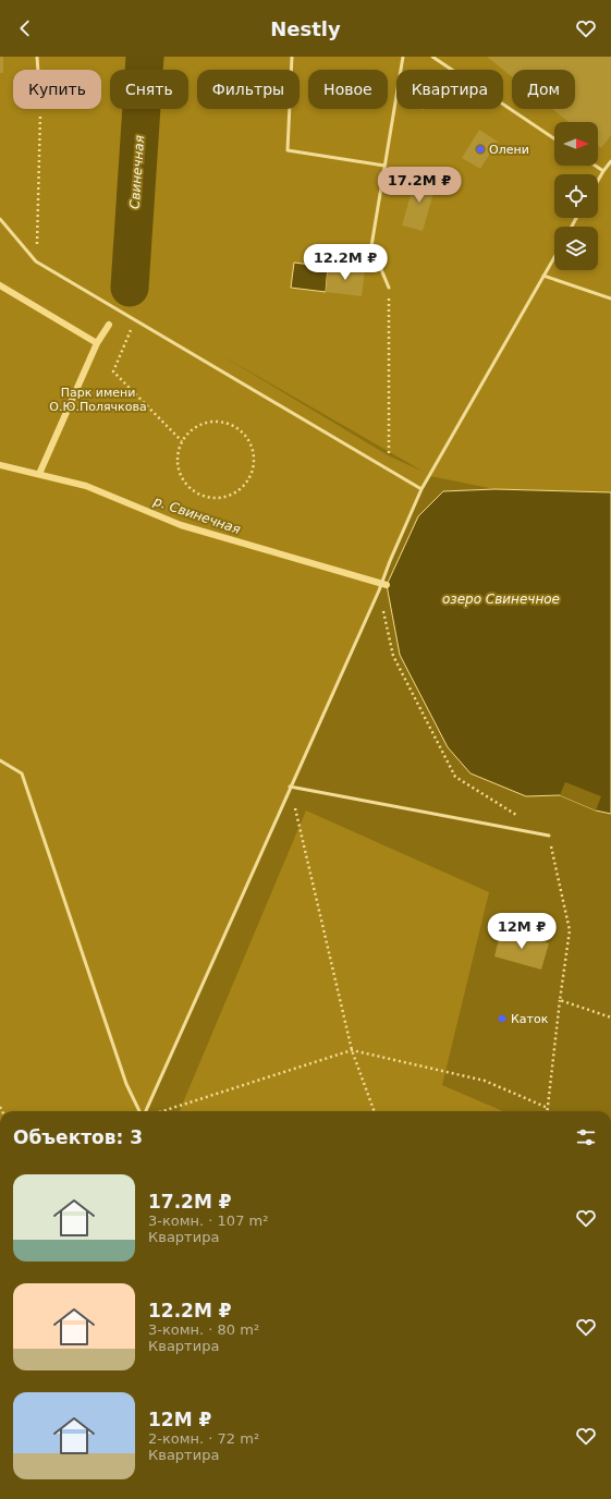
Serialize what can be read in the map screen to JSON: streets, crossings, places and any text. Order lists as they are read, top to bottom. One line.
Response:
{"water":["Свинечная","р. Свинечная","озеро Свинечное"],"parks":["Парк имени О.Ю.Полячкова"],"places":["Олени","Каток"],"north":"right","page":{"header":"Nestly","chip":["Купить","Снять","Фильтры","Новое","Квартира","Дом"],"price":["17.2M ₽","12.2M ₽","12M ₽"],"heading":"Объектов: 3","list":[{"name":"17.2M ₽","note":"3-комн. · 107 m² · Квартира"},{"name":"12.2M ₽","note":"3-комн. · 80 m² · Квартира"},{"name":"12M ₽","note":"2-комн. · 72 m² · Квартира"}]}}
